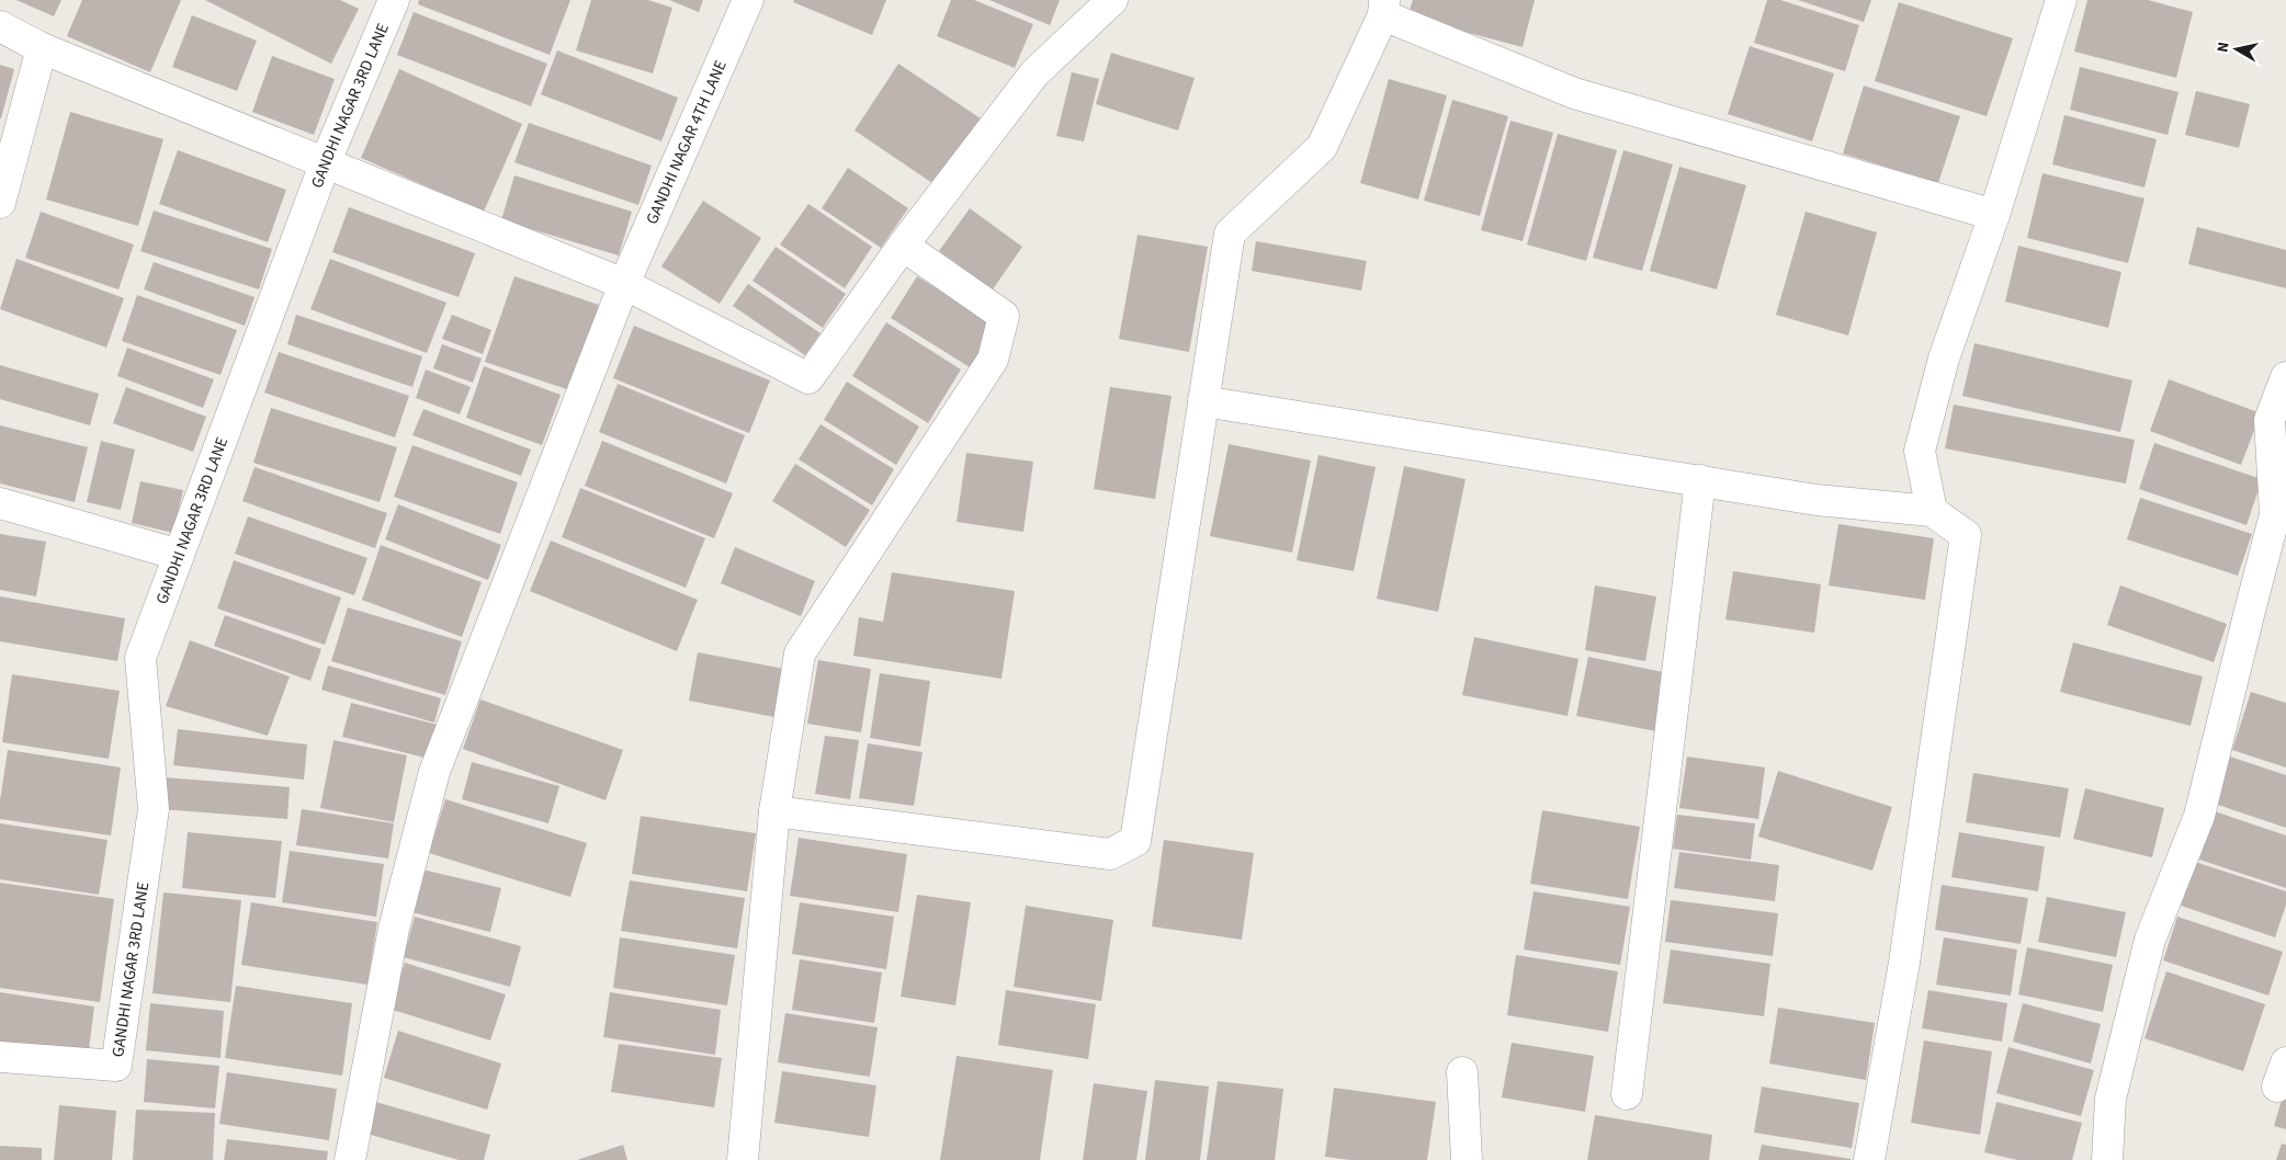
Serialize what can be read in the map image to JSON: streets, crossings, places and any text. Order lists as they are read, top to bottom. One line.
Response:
{"streets":{"street":["GANDHI NAGAR 3RD LANE","GANDHI NAGAR 4TH LANE"]},"north":"left"}
